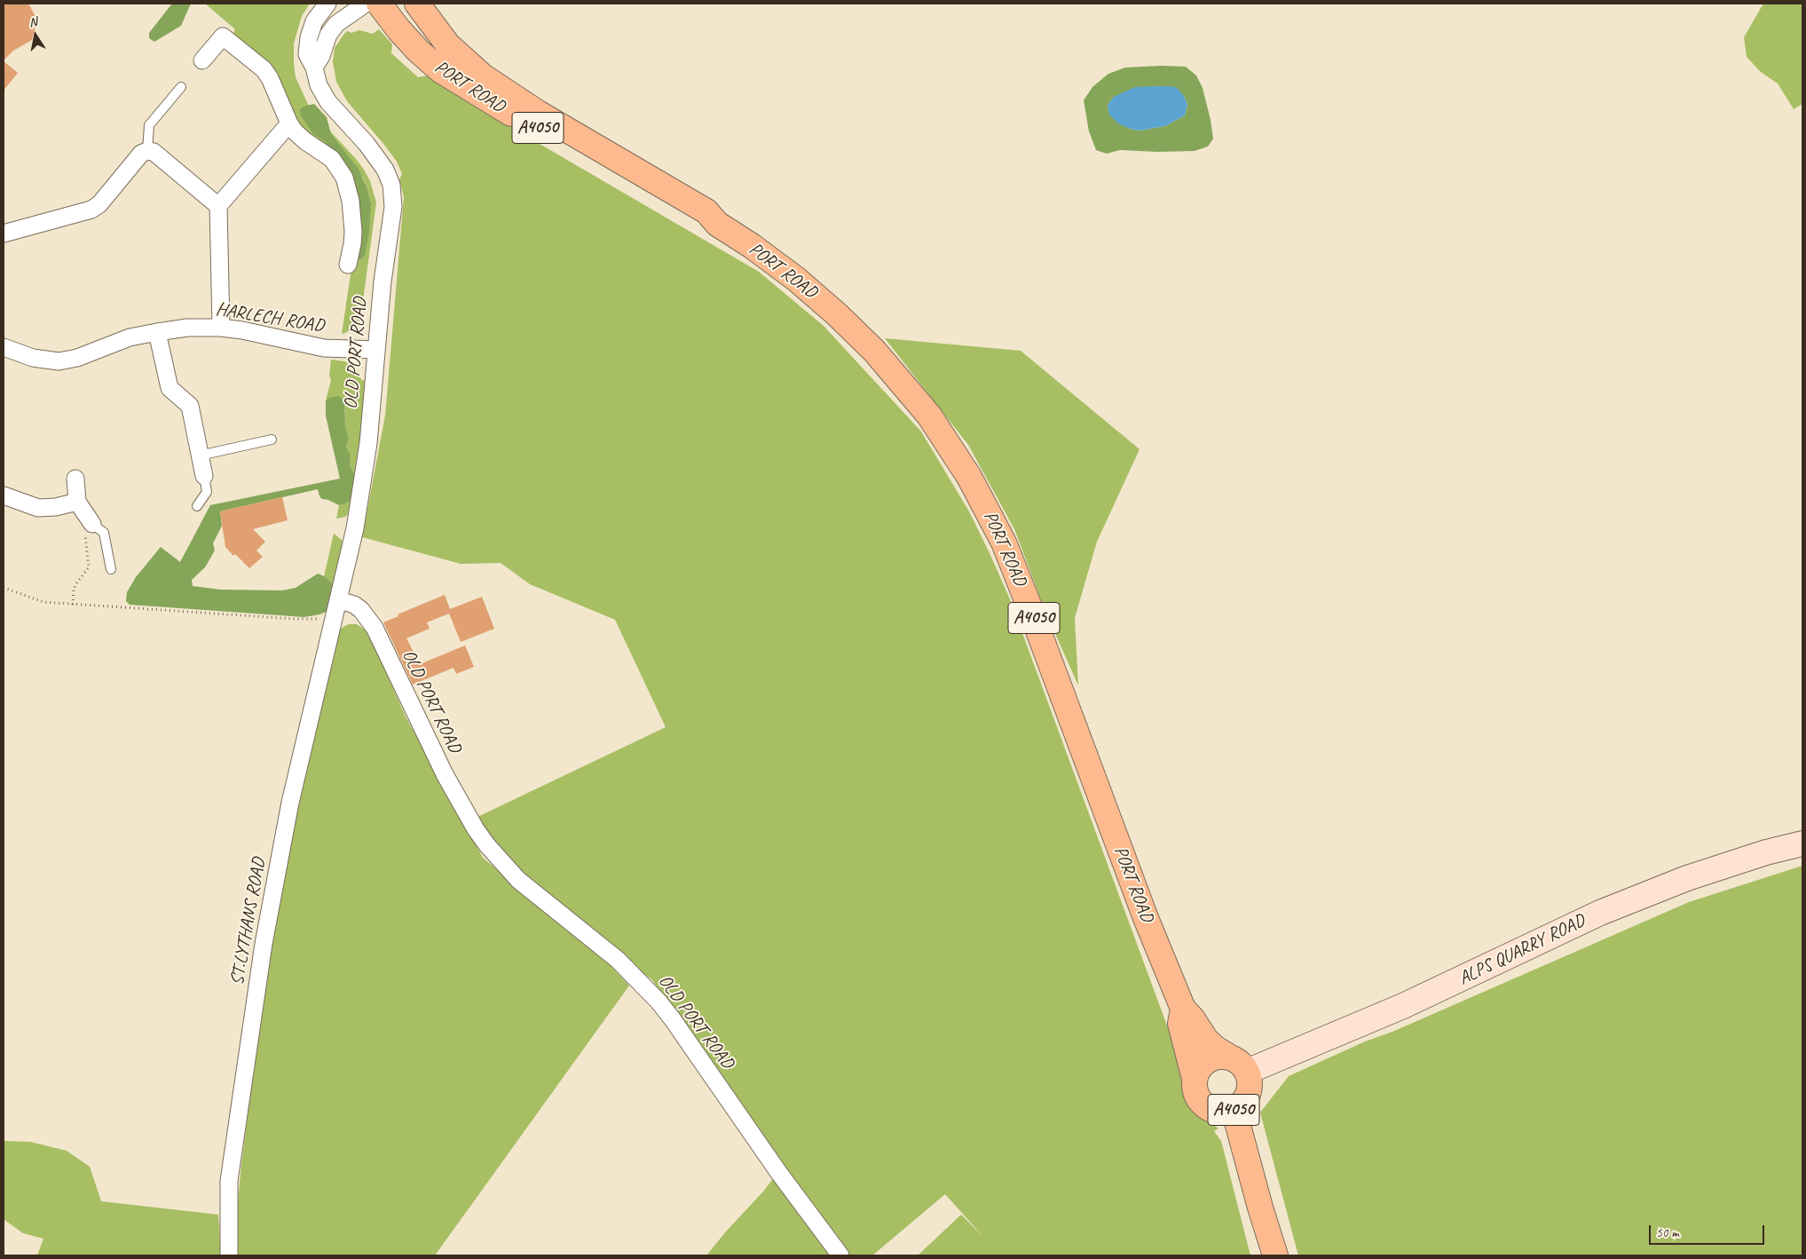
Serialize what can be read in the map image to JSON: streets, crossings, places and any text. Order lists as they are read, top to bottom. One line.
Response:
{"streets":{"main road":["PORT ROAD","A4050"],"street":["HARLECH ROAD","OLD PORT ROAD","ST.LYTHANS ROAD","ALPS QUARRY ROAD"]},"crossings":[["PORT ROAD","A4050"],["PORT ROAD","ALPS QUARRY ROAD"],["A4050","ALPS QUARRY ROAD"],["HARLECH ROAD","OLD PORT ROAD"],["OLD PORT ROAD","ST.LYTHANS ROAD"]],"scale_bar":"50 m","north":"top"}
